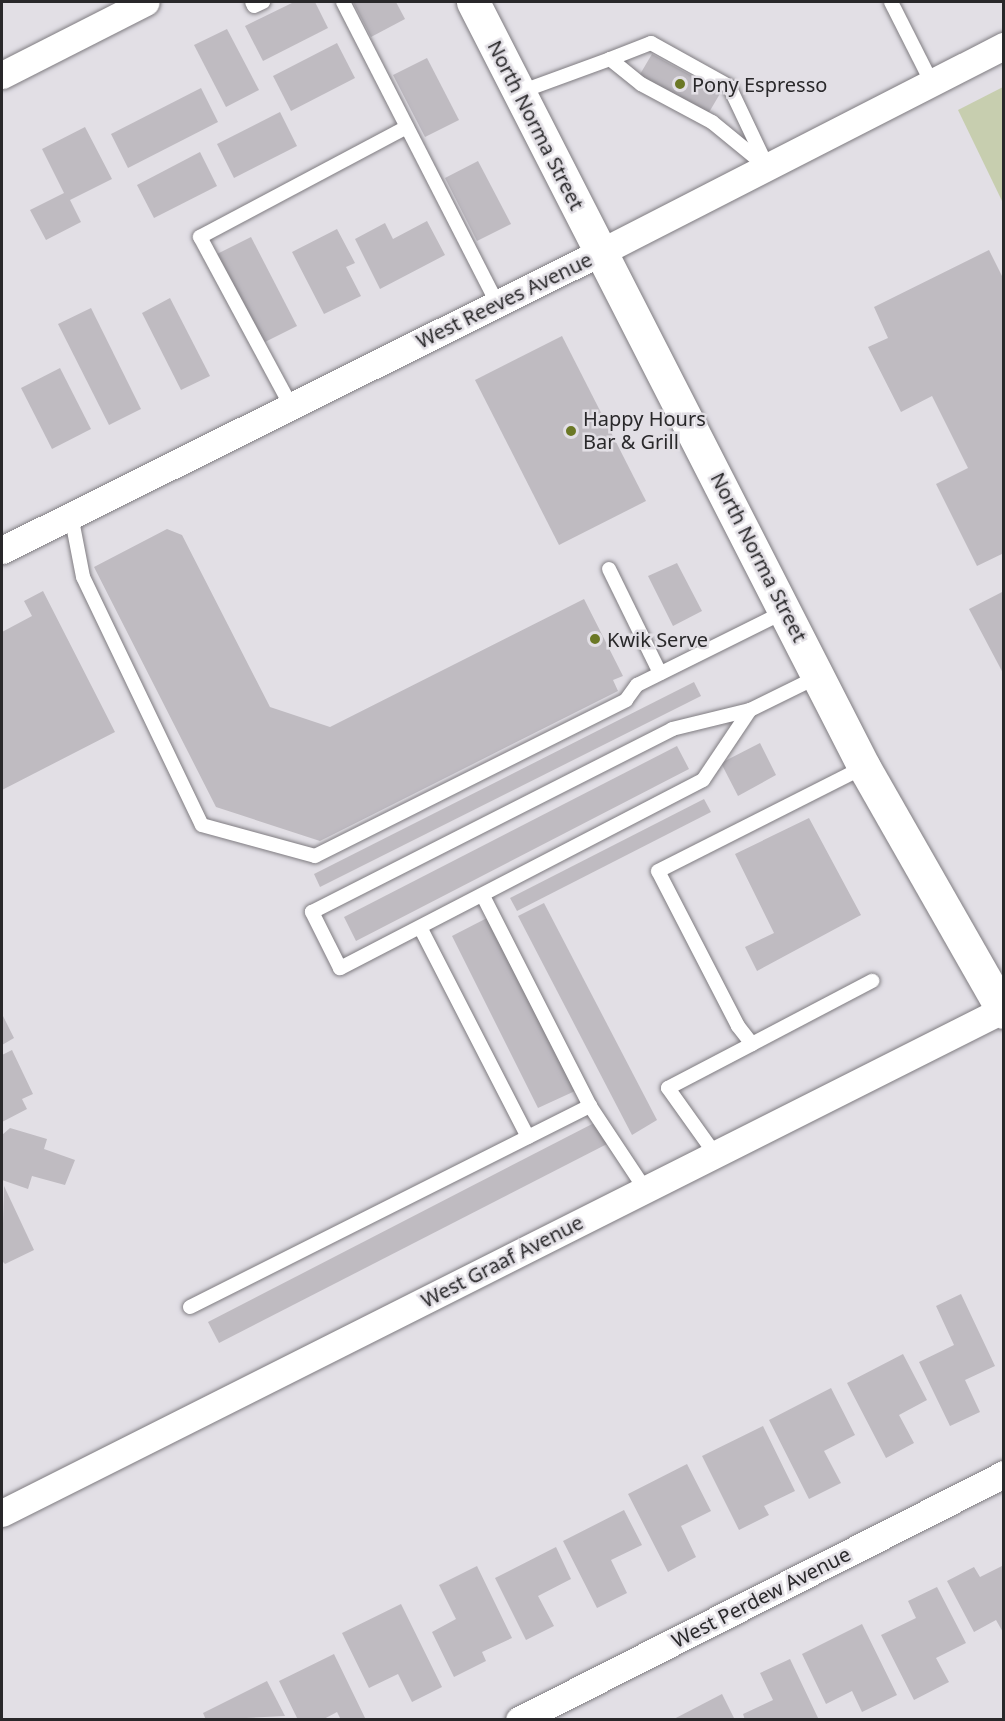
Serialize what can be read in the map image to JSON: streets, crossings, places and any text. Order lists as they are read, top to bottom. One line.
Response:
{"streets":{"street":["North Norma Street","West Reeves Avenue","West Graaf Avenue","West Perdew Avenue"]},"crossings":[["North Norma Street","West Reeves Avenue"],["North Norma Street","West Graaf Avenue"]],"places":["Pony Espresso","Happy Hours Bar & Grill","Kwik Serve"]}
